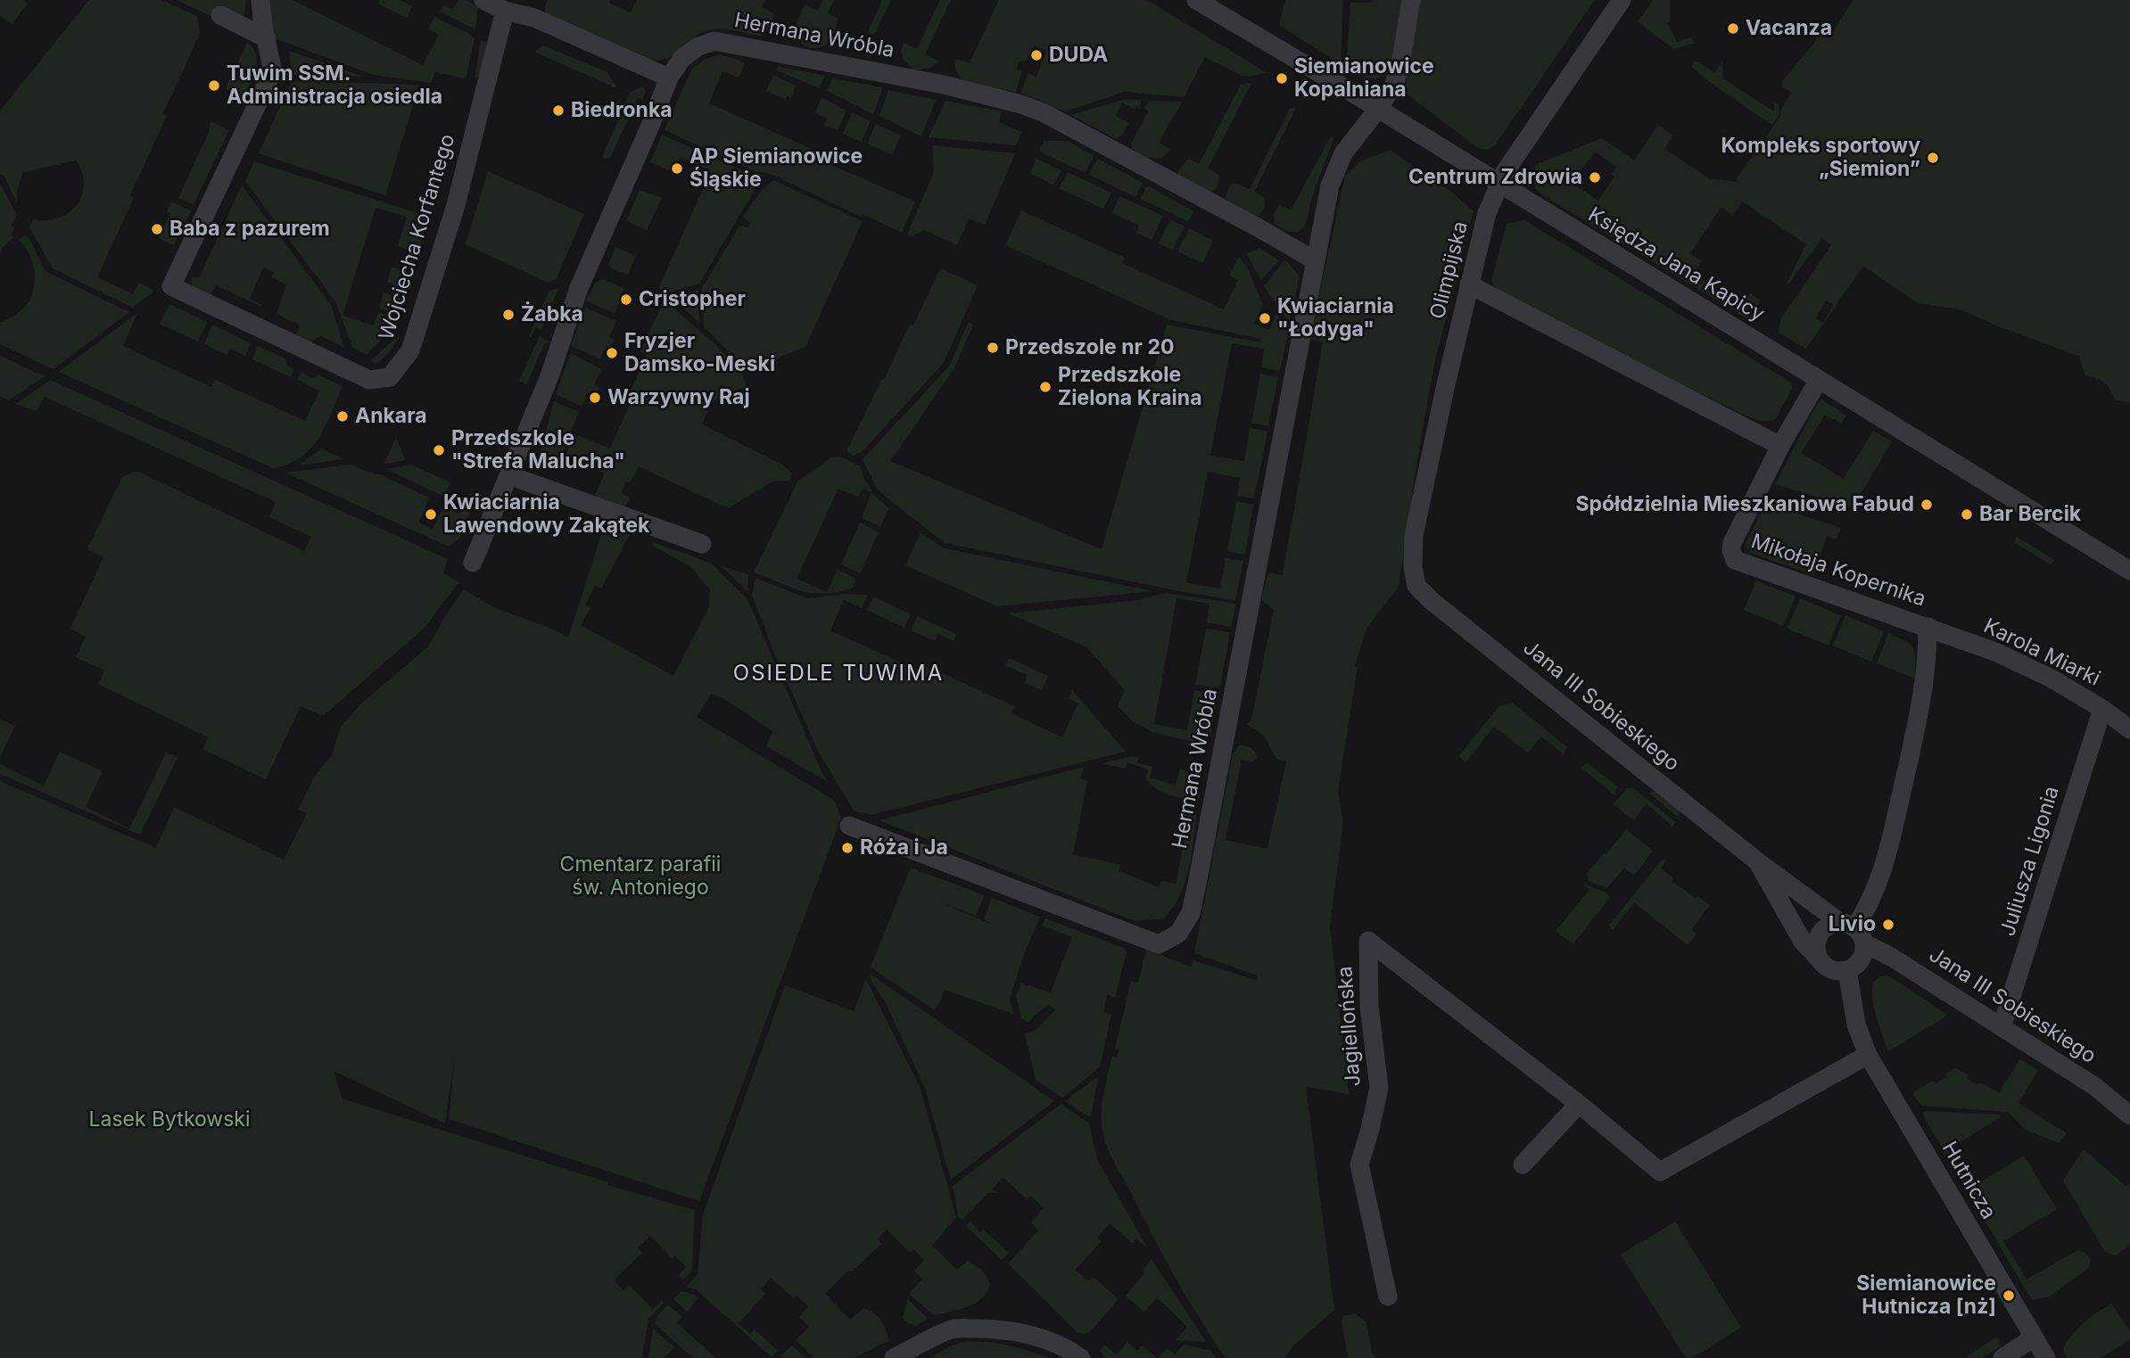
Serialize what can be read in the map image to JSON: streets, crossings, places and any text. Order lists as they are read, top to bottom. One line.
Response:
{"streets":{"street":["Hermana Wróbla","Wojciecha Korfantego","Księdza Jana Kapicy","Olimpijska","Mikołaja Kopernika","Karola Miarki","Jana III Sobieskiego","Juliusza Ligonia","Jagiellońska","Hutnicza"]},"crossings":[["Hermana Wróbla","Księdza Jana Kapicy"],["Księdza Jana Kapicy","Olimpijska"],["Księdza Jana Kapicy","Mikołaja Kopernika"],["Olimpijska","Jana III Sobieskiego"],["Mikołaja Kopernika","Karola Miarki"],["Mikołaja Kopernika","Jana III Sobieskiego"],["Mikołaja Kopernika","Hutnicza"],["Karola Miarki","Juliusza Ligonia"],["Jana III Sobieskiego","Juliusza Ligonia"],["Jana III Sobieskiego","Hutnicza"],["Jagiellońska","Hutnicza"]],"districts":["OSIEDLE TUWIMA"],"parks":["Cmentarz parafii św. Antoniego","Lasek Bytkowski"],"places":["Vacanza","DUDA","Siemianowice Kopalniana","Tuwim SSM. Administracja osiedla","Biedronka","Kompleks sportowy „Siemion”","AP Siemianowice Śląskie","Centrum Zdrowia","Baba z pazurem","Cristopher","Żabka","Kwiaciarnia \"Łodyga\"","Przedszole nr 20","Fryzjer Damsko-Meski","Przedszkole Zielona Kraina","Warzywny Raj","Ankara","Przedszkole \"Strefa Malucha\"","Spółdzielnia Mieszkaniowa Fabud","Kwiaciarnia Lawendowy Zakątek","Bar Bercik","Róża i Ja","Livio","Siemianowice Hutnicza [nż]"]}
